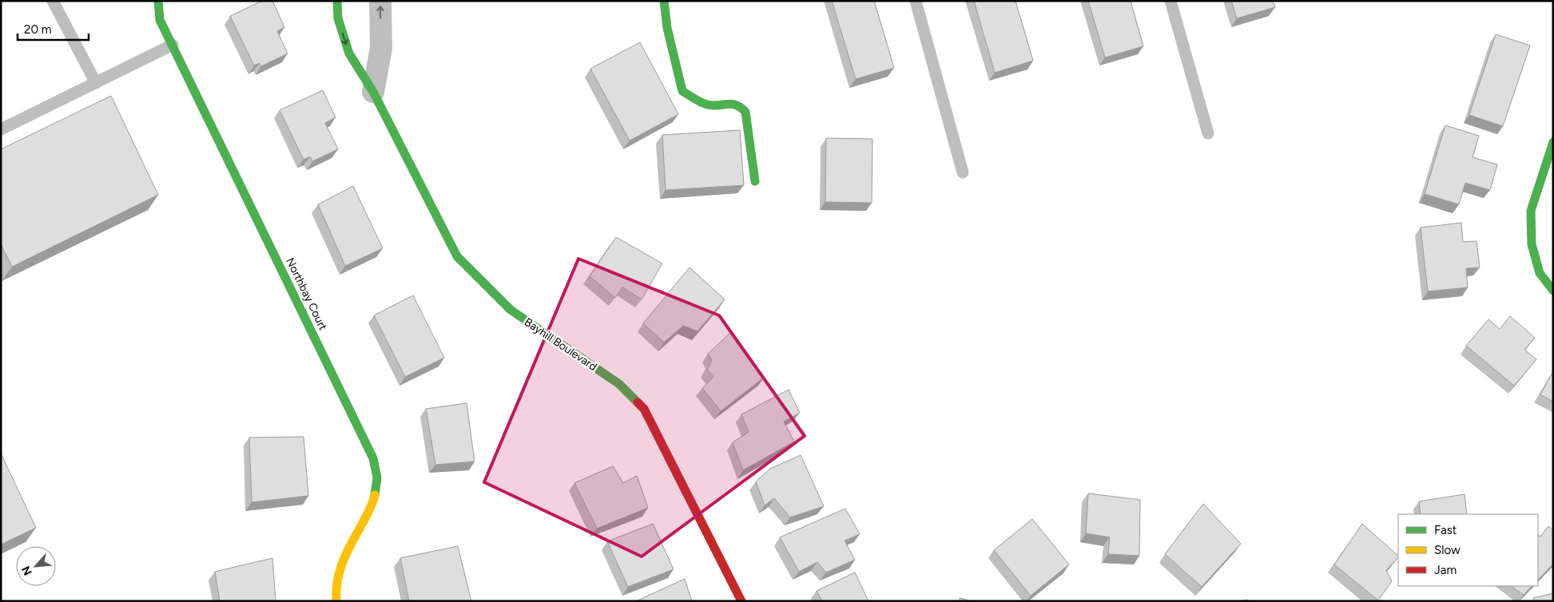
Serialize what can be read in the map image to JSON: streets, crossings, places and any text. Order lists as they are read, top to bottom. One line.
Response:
{"streets":{"street":["Northbay Court","Bayhill Boulevard"]},"legend":["Fast","Slow","Jam"],"scale_bar":"20 m","north":"bottom left"}
